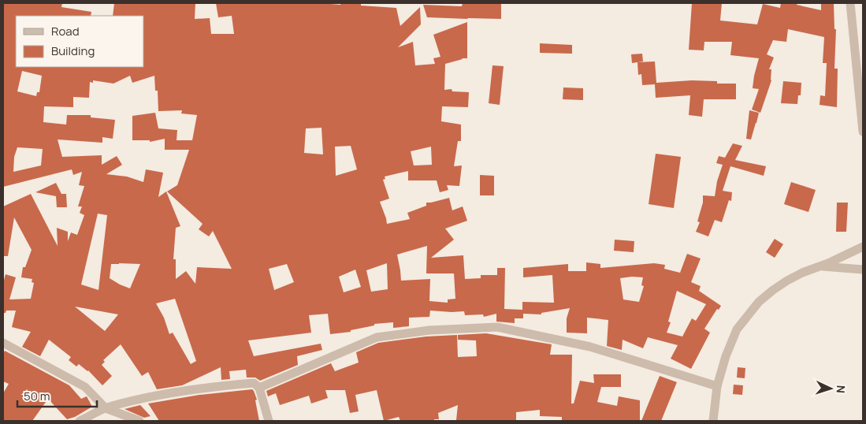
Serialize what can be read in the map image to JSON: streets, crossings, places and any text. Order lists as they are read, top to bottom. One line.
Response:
{"legend":["Road","Building"],"scale_bar":"50 m","north":"right"}
